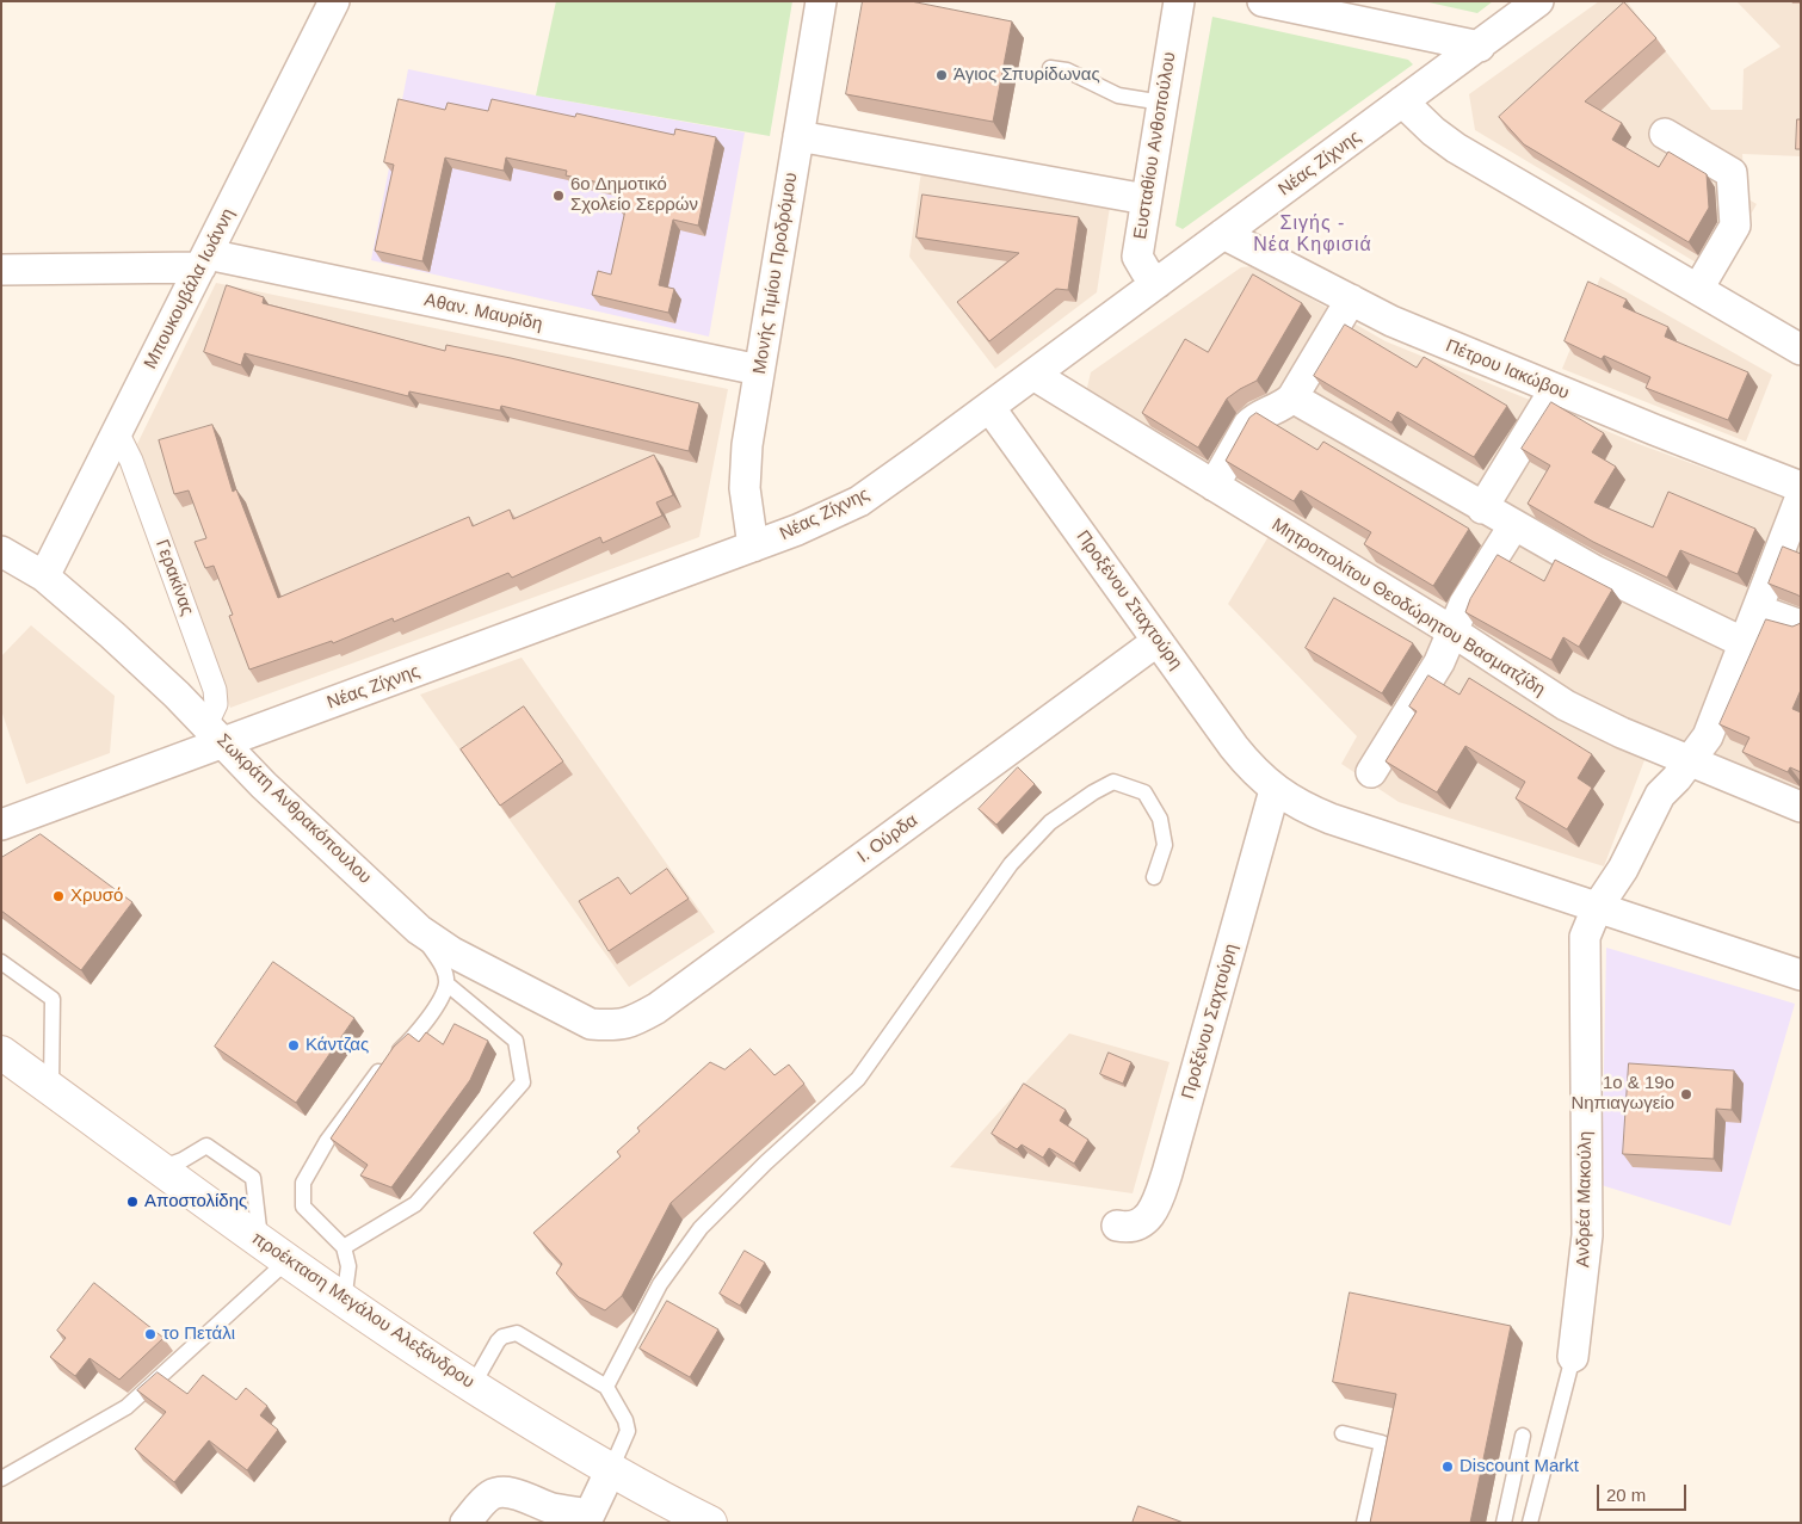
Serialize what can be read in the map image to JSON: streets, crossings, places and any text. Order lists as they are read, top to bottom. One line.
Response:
{"streets":{"main road":["προέκταση Μεγάλου Αλεξάνδρου"],"street":["Ευσταθίου Ανθοπούλου","Νέας Ζίχνης","Μονής Τιμίου Προδρόμου","Μπουκουβάλα Ιωάννη","Αθαν. Μαυρίδη","Πέτρου Ιακώβου","Γερακίνας","Προξένου Σταχτούρη","Μητροπολίτου Θεοδώρητου Βασματζίδη","Σωκράτη Ανθρακόπουλου","Ι. Ούρδα","Προξένου Σαχτούρη","Ανδρέα Μακούλη"]},"crossings":[["Ευσταθίου Ανθοπούλου","Νέας Ζίχνης"],["Νέας Ζίχνης","Μονής Τιμίου Προδρόμου"],["Νέας Ζίχνης","Πέτρου Ιακώβου"],["Νέας Ζίχνης","Γερακίνας"],["Νέας Ζίχνης","Προξένου Σταχτούρη"],["Νέας Ζίχνης","Μητροπολίτου Θεοδώρητου Βασματζίδη"],["Νέας Ζίχνης","Σωκράτη Ανθρακόπουλου"],["Μονής Τιμίου Προδρόμου","Αθαν. Μαυρίδη"],["Μπουκουβάλα Ιωάννη","Αθαν. Μαυρίδη"],["Μπουκουβάλα Ιωάννη","Γερακίνας"],["Μπουκουβάλα Ιωάννη","Σωκράτη Ανθρακόπουλου"],["Γερακίνας","Σωκράτη Ανθρακόπουλου"],["Προξένου Σταχτούρη","Ι. Ούρδα"],["Προξένου Σταχτούρη","Προξένου Σαχτούρη"],["Μητροπολίτου Θεοδώρητου Βασματζίδη","Ανδρέα Μακούλη"],["Σωκράτη Ανθρακόπουλου","Ι. Ούρδα"]],"districts":["Σιγής - Νέα Κηφισιά"],"places":["Άγιος Σπυρίδωνας","6ο Δημοτικό Σχολείο Σερρών","Χρυσό","Κάντζας","1ο & 19ο Νηπιαγωγείο","Αποστολίδης","το Πετάλι","Discount Markt"],"scale_bar":"20 m"}
